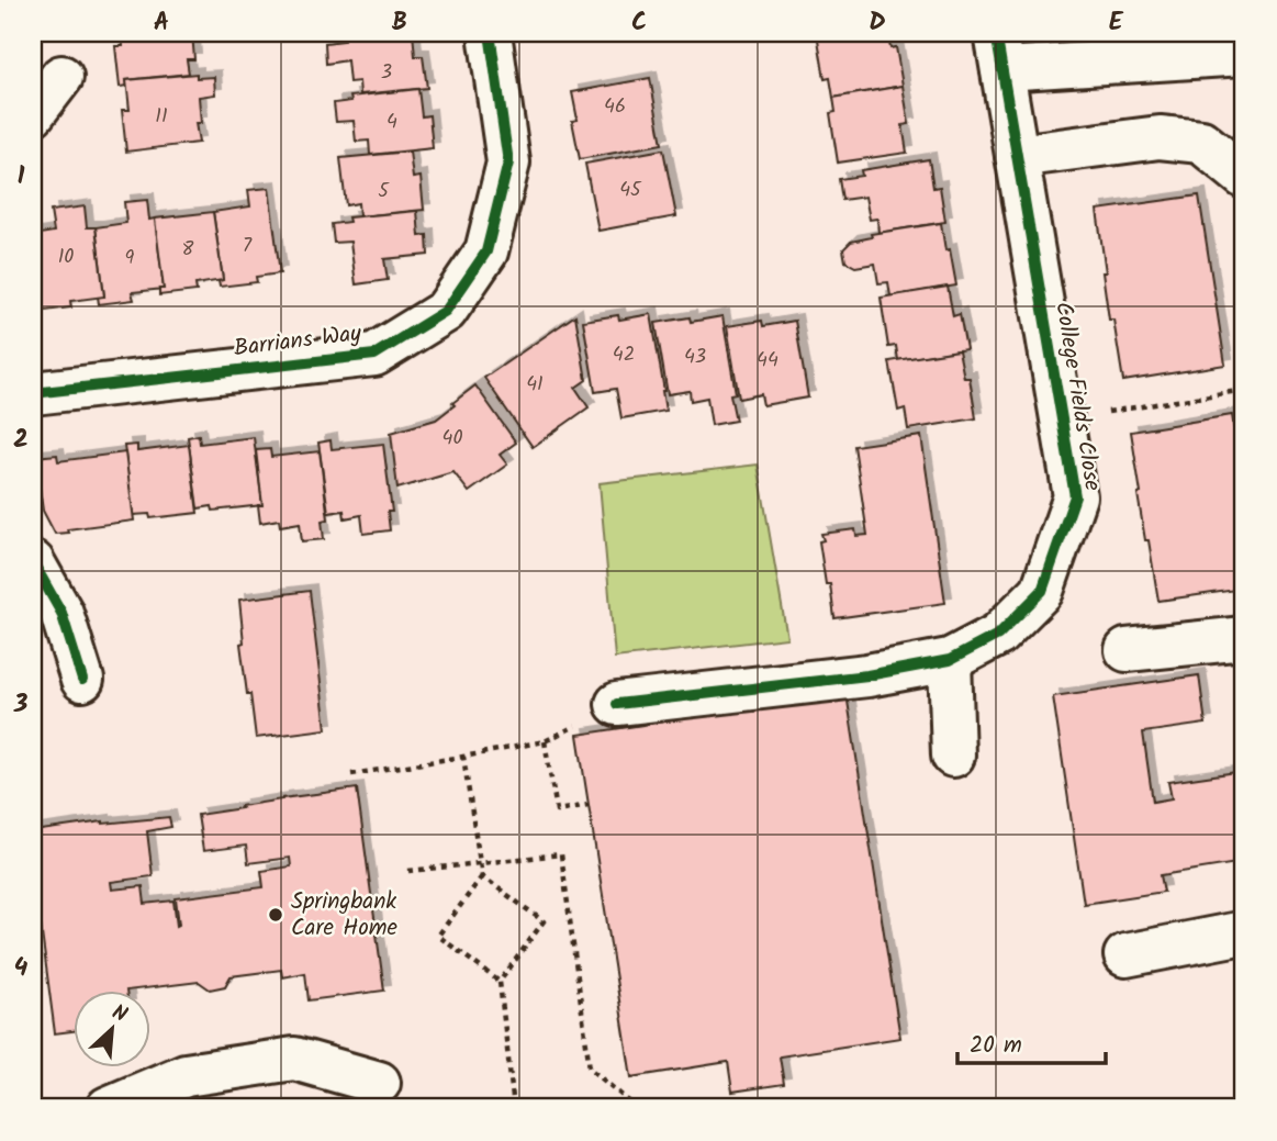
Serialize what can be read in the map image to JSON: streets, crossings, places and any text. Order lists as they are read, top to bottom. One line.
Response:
{"streets":{"street":["Barrians Way","College Fields Close"]},"places":["Springbank Care Home"],"house_numbers":["3","46","11","4","45","5","7","8","10","9","42","43","44","41","40"],"scale_bar":"20 m","north":"top right","grid":{"columns":["A","B","C","D","E"],"rows":["1","2","3","4"]}}
